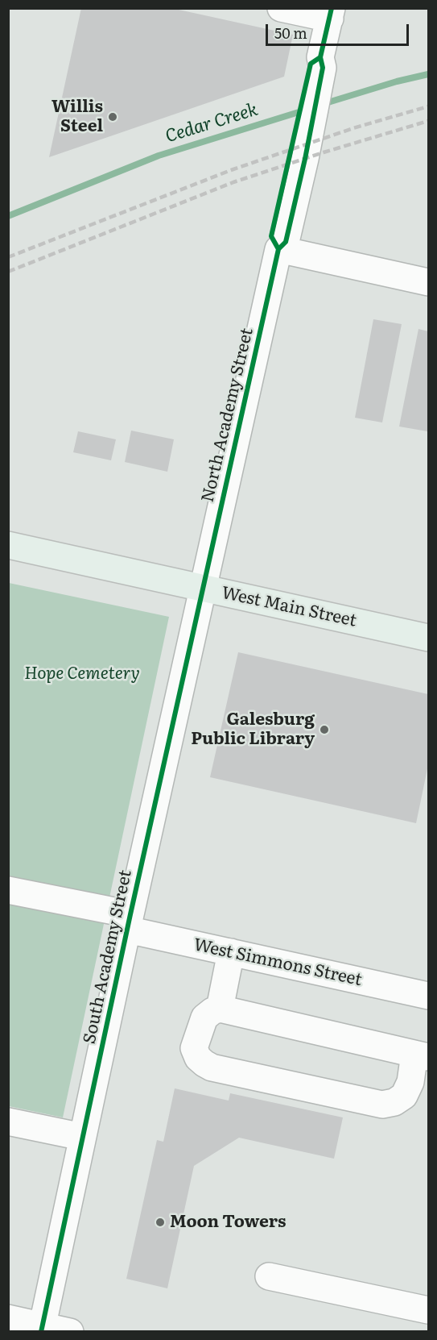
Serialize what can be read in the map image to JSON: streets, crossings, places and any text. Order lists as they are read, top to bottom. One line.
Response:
{"streets":{"main road":["West Main Street"],"street":["North Academy Street","South Academy Street","West Simmons Street"]},"crossings":[["North Academy Street","West Main Street"],["North Academy Street","South Academy Street"],["West Main Street","South Academy Street"],["South Academy Street","West Simmons Street"]],"water":["Cedar Creek"],"parks":["Hope Cemetery"],"places":["Willis Steel","Galesburg Public Library","Moon Towers"],"scale_bar":"50 m"}
